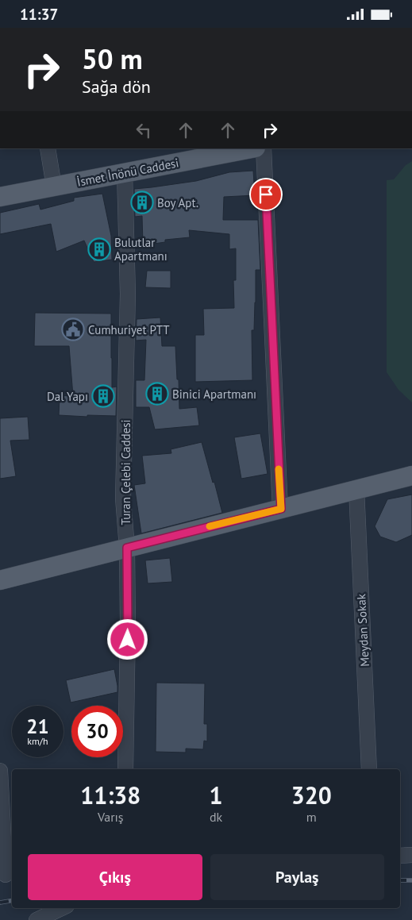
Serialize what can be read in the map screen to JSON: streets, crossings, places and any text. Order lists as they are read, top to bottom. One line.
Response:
{"streets":{"main road":["İsmet İnönü Caddesi"],"street":["Turan Çelebi Caddesi","Meydan Sokak"]},"crossings":[["İsmet İnönü Caddesi","Turan Çelebi Caddesi"]],"places":{"building":["Boy Apt.","Bulutlar Apartmanı","Binici Apartmanı","Dal Yapı"],"public building":["Cumhuriyet PTT"]},"page":{"status":"11:37","turn":["50 m","Sağa dön"],"speed":"21 km/h","limit":"30","eta":["11:38","Varış","1","dk","320","m"],"buttons":["Çıkış","Paylaş"]}}
